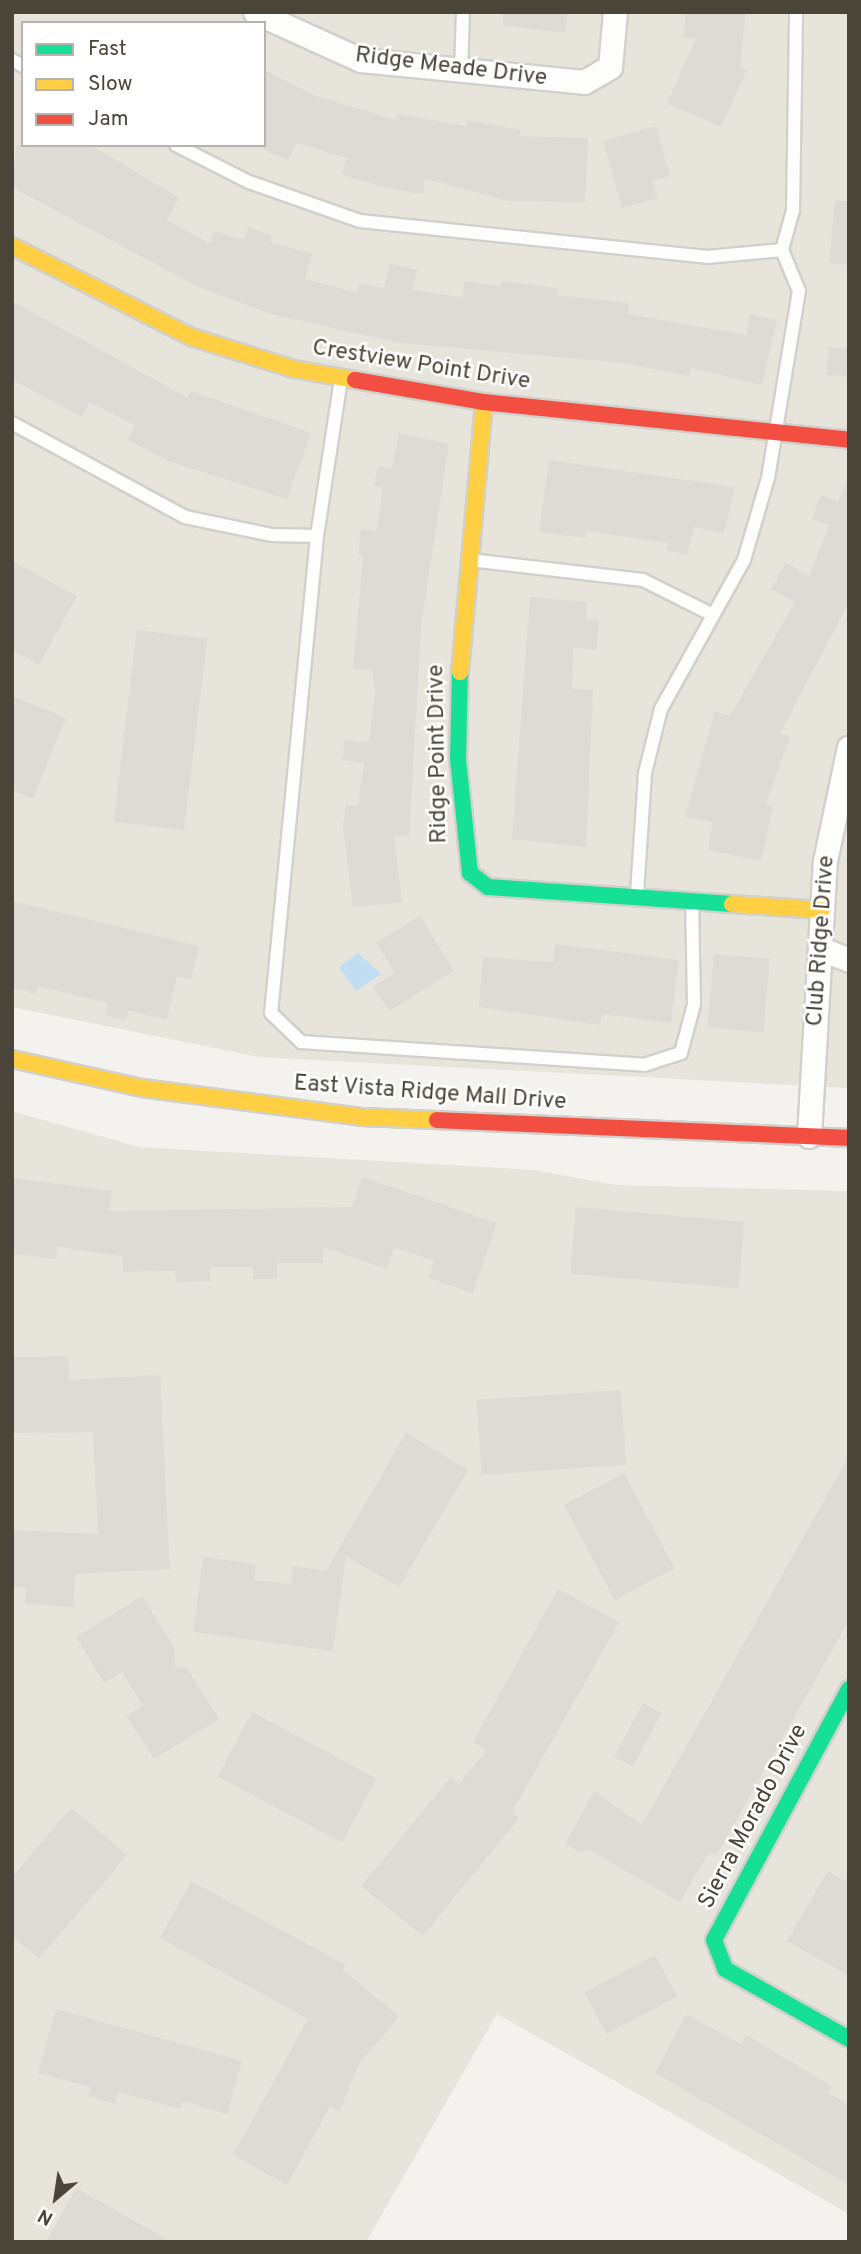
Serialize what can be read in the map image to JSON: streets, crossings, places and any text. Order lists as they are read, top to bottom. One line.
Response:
{"streets":{"street":["Ridge Meade Drive","Crestview Point Drive","Ridge Point Drive","Club Ridge Drive","East Vista Ridge Mall Drive","Sierra Morado Drive"]},"crossings":[["Crestview Point Drive","Ridge Point Drive"],["Ridge Point Drive","Club Ridge Drive"],["Club Ridge Drive","East Vista Ridge Mall Drive"]],"legend":["Fast","Slow","Jam"],"north":"bottom left"}
